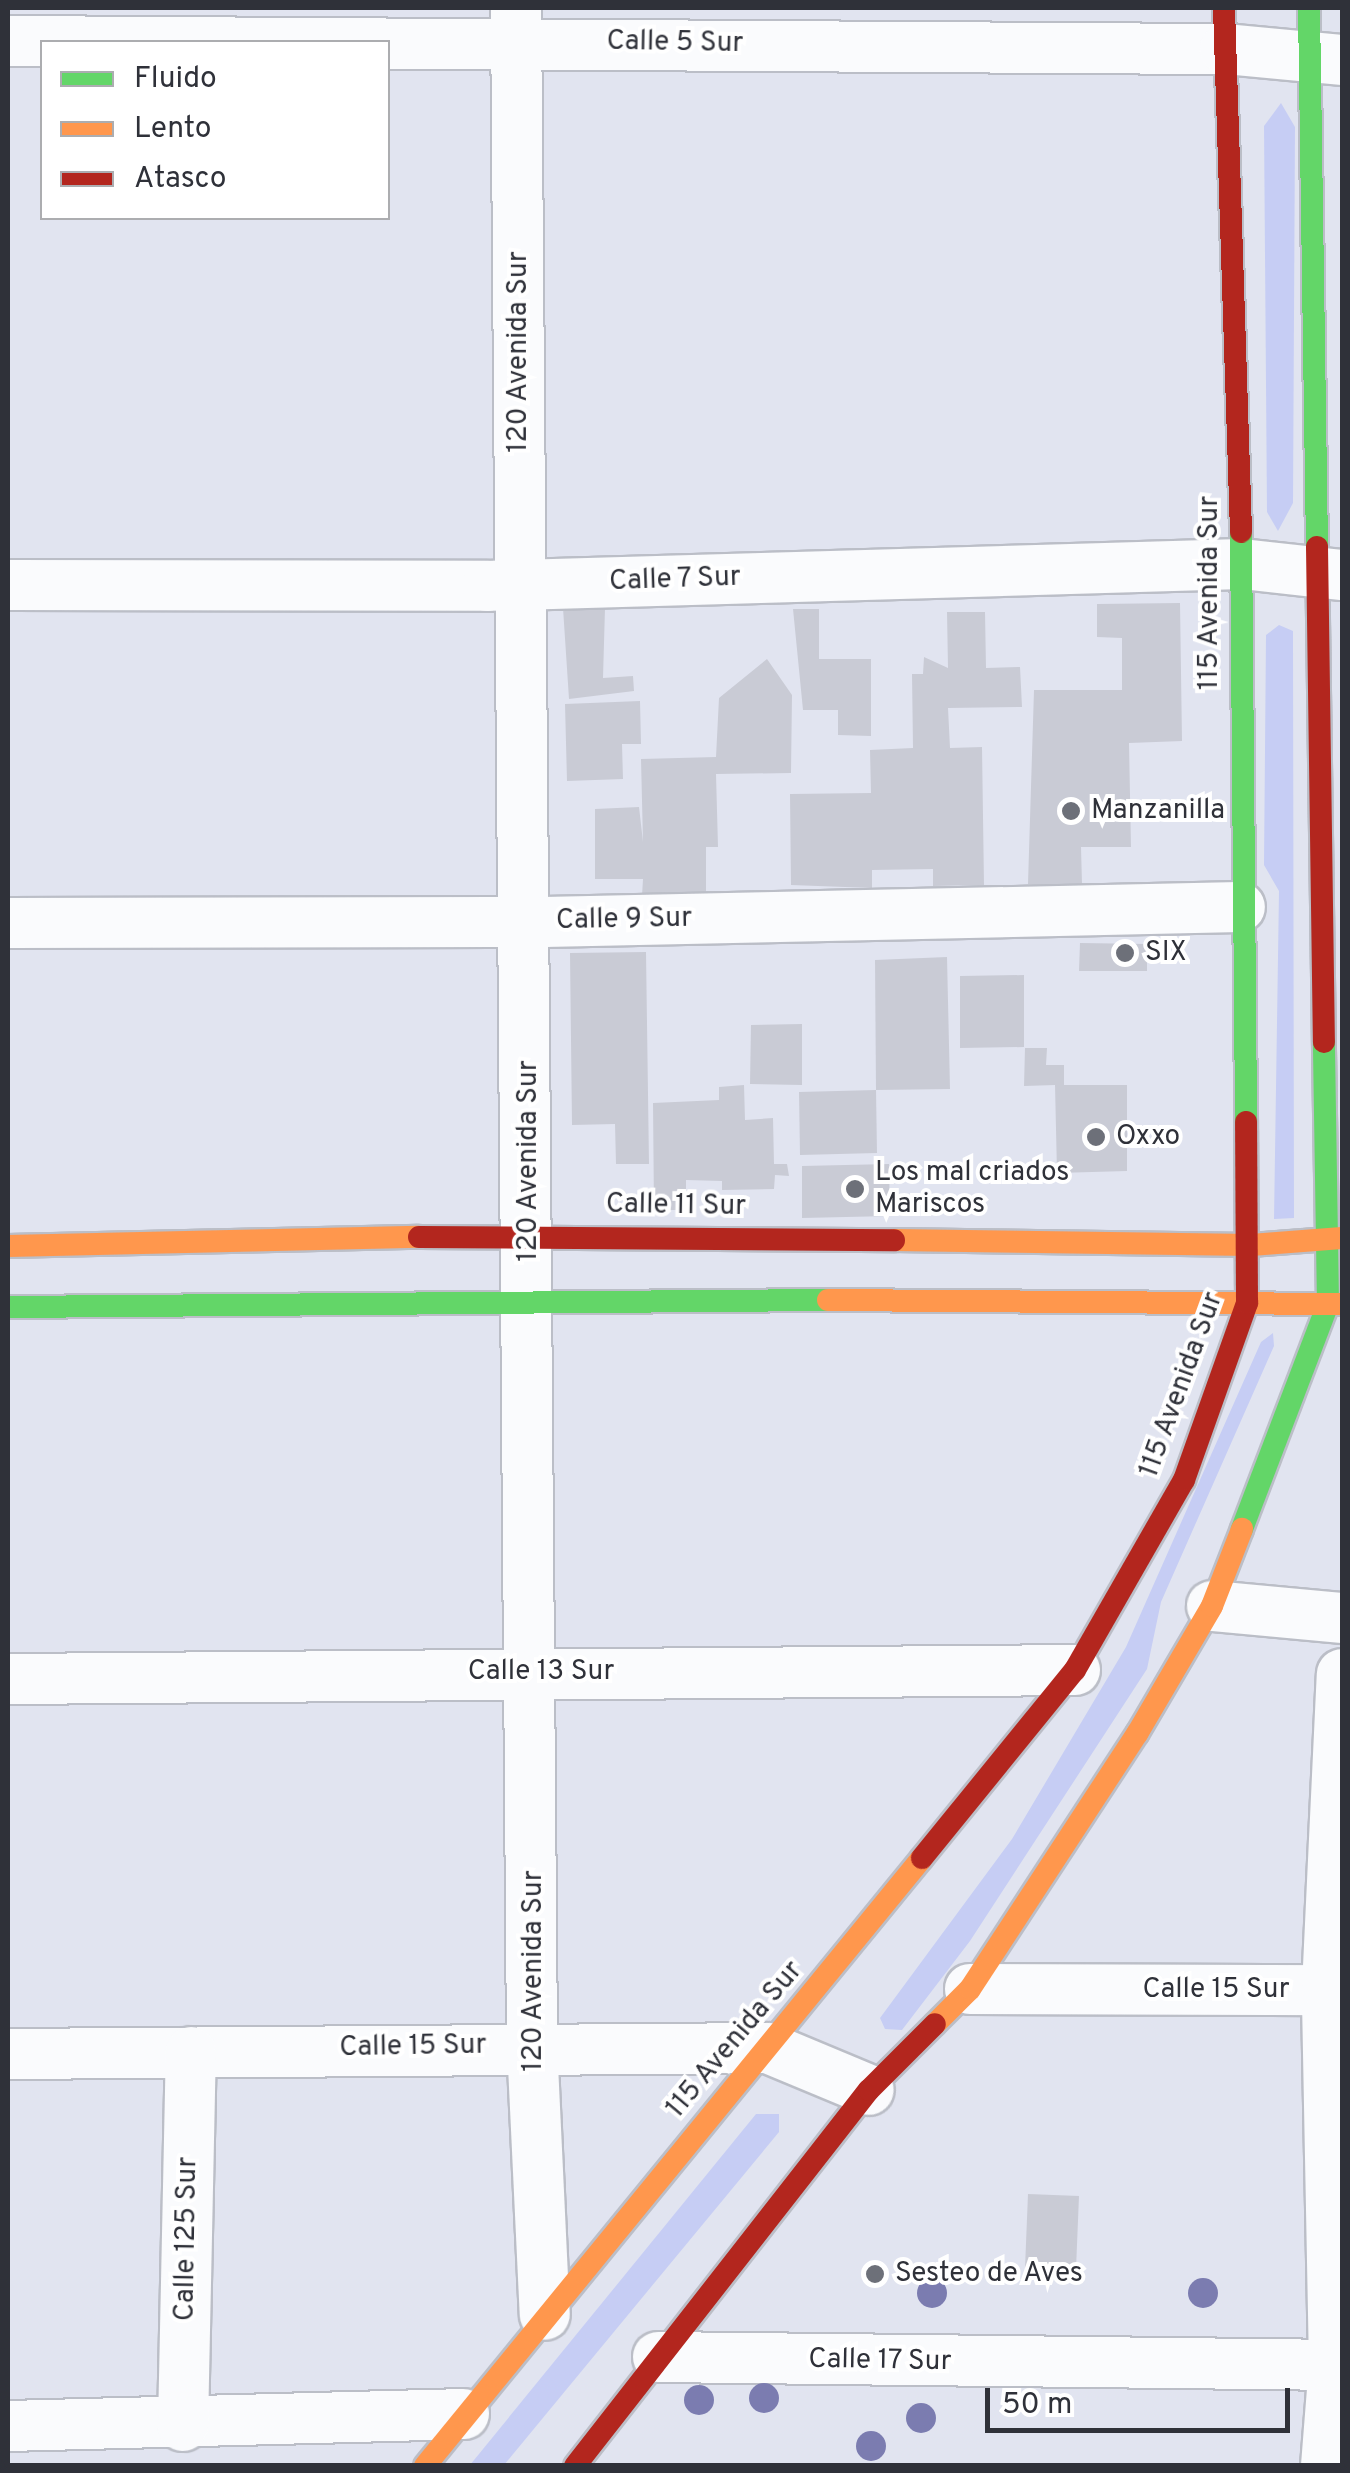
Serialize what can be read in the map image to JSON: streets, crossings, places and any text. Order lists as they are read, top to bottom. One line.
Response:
{"streets":{"main road":["115 Avenida Sur","Calle 11 Sur"],"street":["Calle 5 Sur","120 Avenida Sur","Calle 7 Sur","Calle 9 Sur","Calle 13 Sur","Calle 15 Sur","Calle 125 Sur","Calle 17 Sur"]},"crossings":[["Calle 5 Sur","120 Avenida Sur"],["Calle 5 Sur","115 Avenida Sur"],["120 Avenida Sur","Calle 7 Sur"],["120 Avenida Sur","115 Avenida Sur"],["120 Avenida Sur","Calle 9 Sur"],["120 Avenida Sur","Calle 11 Sur"],["120 Avenida Sur","Calle 13 Sur"],["120 Avenida Sur","Calle 15 Sur"],["Calle 7 Sur","115 Avenida Sur"],["115 Avenida Sur","Calle 9 Sur"],["115 Avenida Sur","Calle 11 Sur"],["115 Avenida Sur","Calle 13 Sur"],["115 Avenida Sur","Calle 15 Sur"],["Calle 15 Sur","Calle 125 Sur"]],"places":["Manzanilla","SIX","Oxxo","Los mal criados Mariscos","Sesteo de Aves"],"legend":["Fluido","Lento","Atasco"],"scale_bar":"50 m"}
